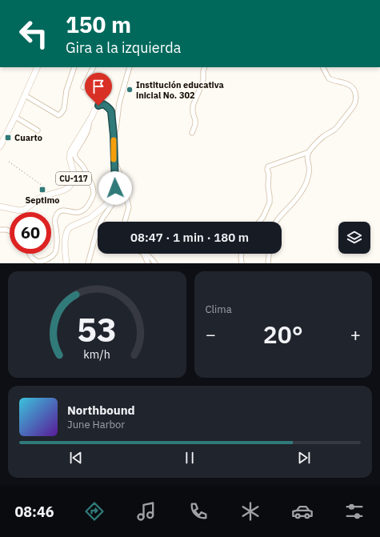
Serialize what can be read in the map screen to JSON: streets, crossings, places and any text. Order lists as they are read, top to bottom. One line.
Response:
{"streets":{"main road":["CU-117"]},"places":{"other":["Institución educativa inicial No. 302"],"transit":["Cuarto","Septimo"]},"page":{"turn":["150 m","Gira a la izquierda"],"limit":"60","trip":"08:47 · 1 min · 180 m","tile":"Clima","heat":["−","20°","+"],"song":["Northbound","June Harbor"],"tabs":"08:46","gauge":["53","km/h"]}}
